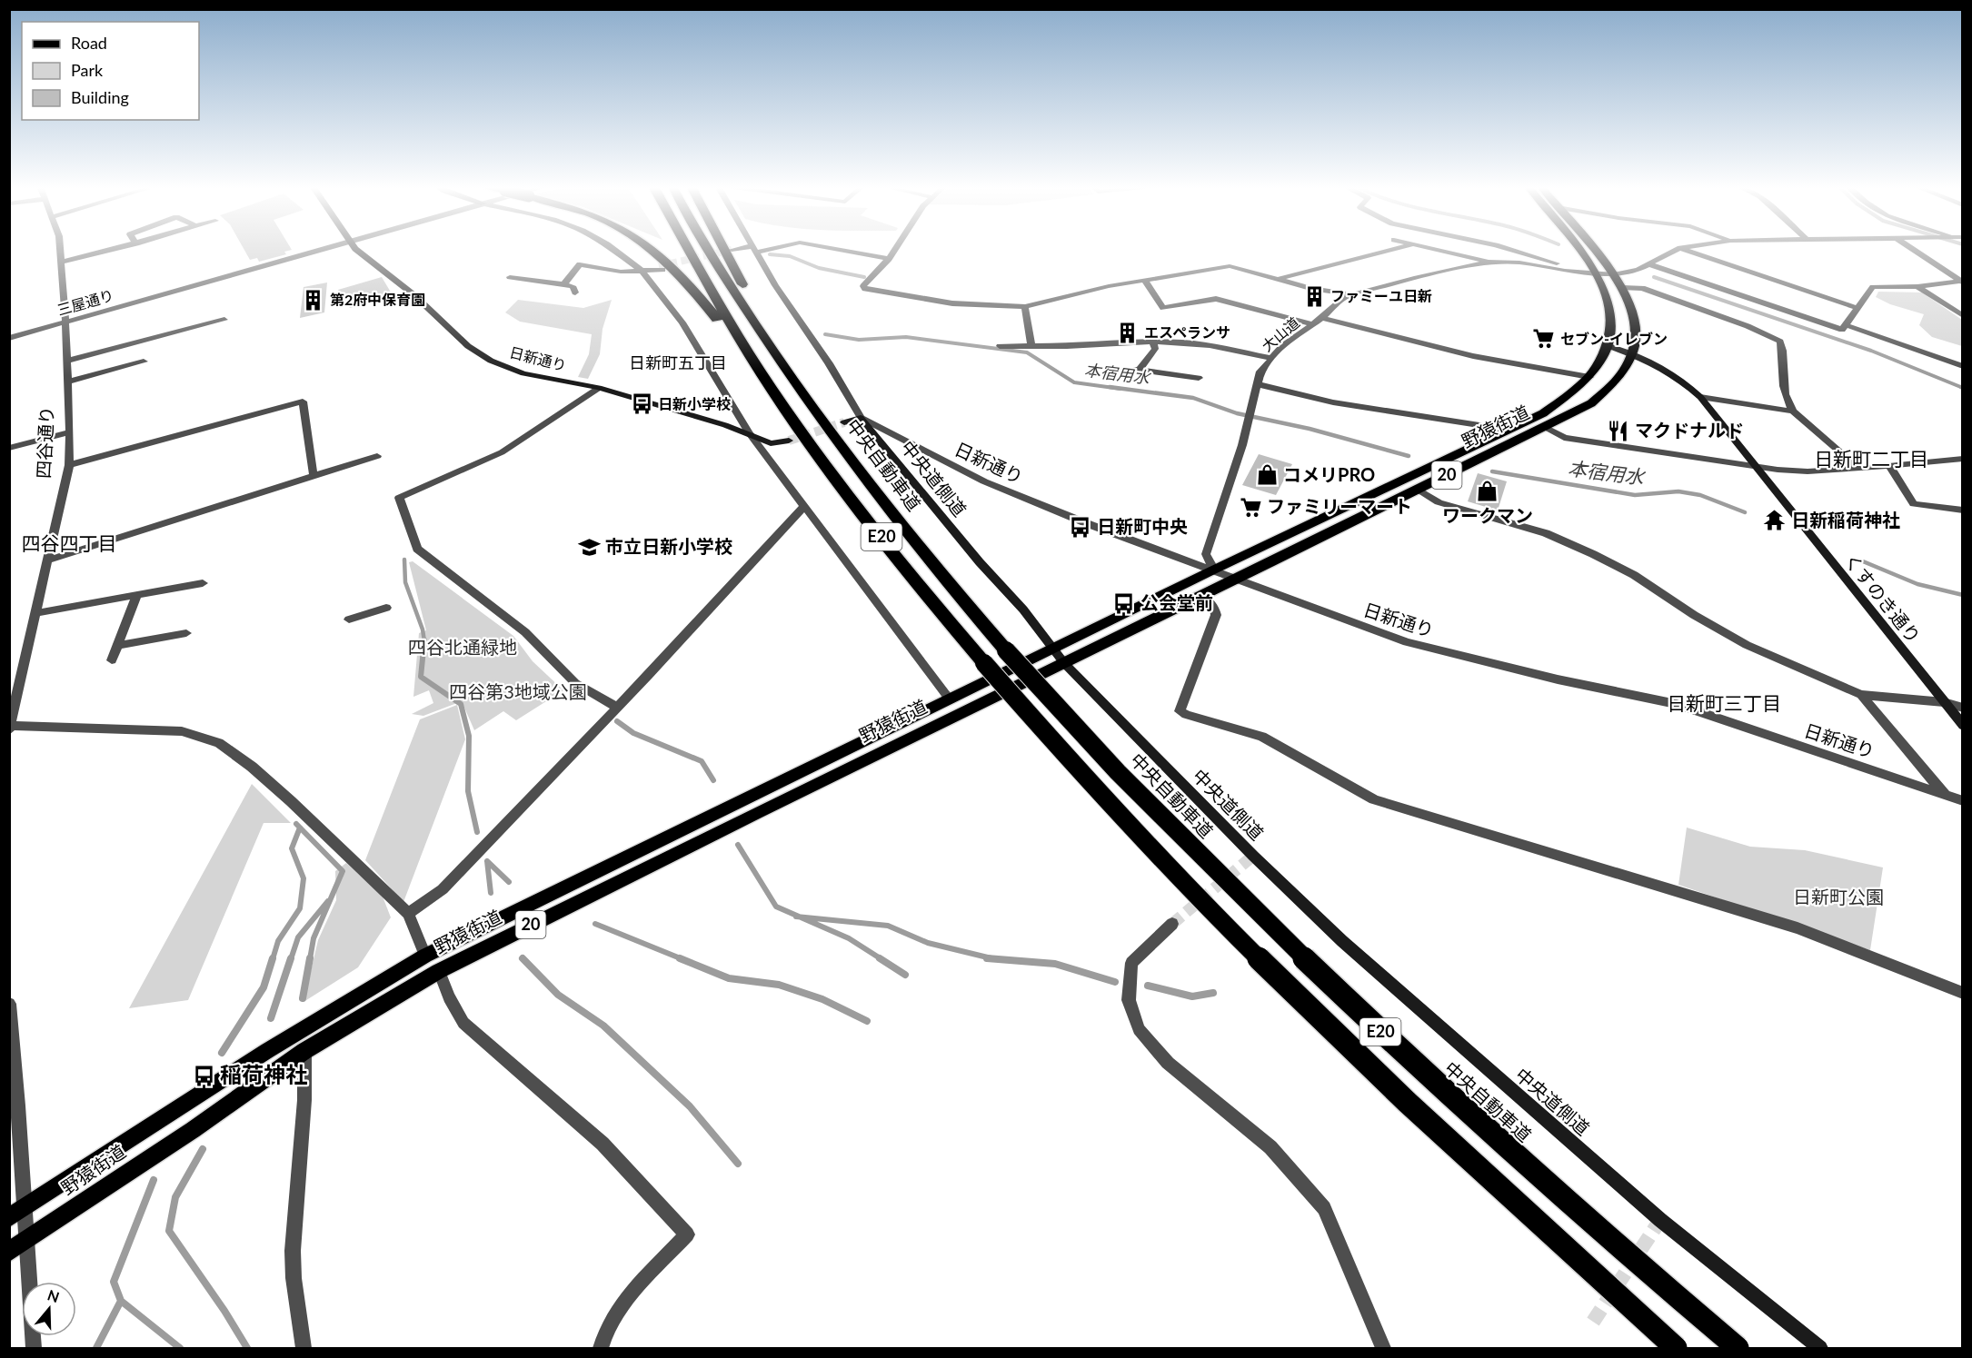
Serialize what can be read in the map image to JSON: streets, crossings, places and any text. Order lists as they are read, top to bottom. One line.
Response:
{"streets":{"highway":["中央自動車道","E20"],"main road":["野猿街道","20"],"street":["三屋通り","大山道","日新通り","四谷通り","中央道側道","くすのき通り"]},"crossings":[["三屋通り","四谷通り"],["大山道","日新通り"],["大山道","野猿街道"],["日新通り","野猿街道"],["日新通り","中央道側道"],["野猿街道","中央道側道"],["野猿街道","くすのき通り"]],"districts":["日新町五丁目","日新町二丁目","四谷四丁目","日新町三丁目"],"water":["本宿用水"],"parks":["四谷北通緑地","四谷第3地域公園","日新町公園"],"places":{"building":["ファミーユ日新","第2府中保育園","エスペランサ"],"supermarket":["セブン-イレブン","ファミリーマート"],"bus stop":["日新小学校","日新町中央","公会堂前","稲荷神社"],"restaurant":["マクドナルド"],"shop":["コメリPRO","ワークマン"],"temple":["日新稲荷神社"],"school or university":["市立日新小学校"]},"legend":["Road","Park","Building"],"north":"top"}
